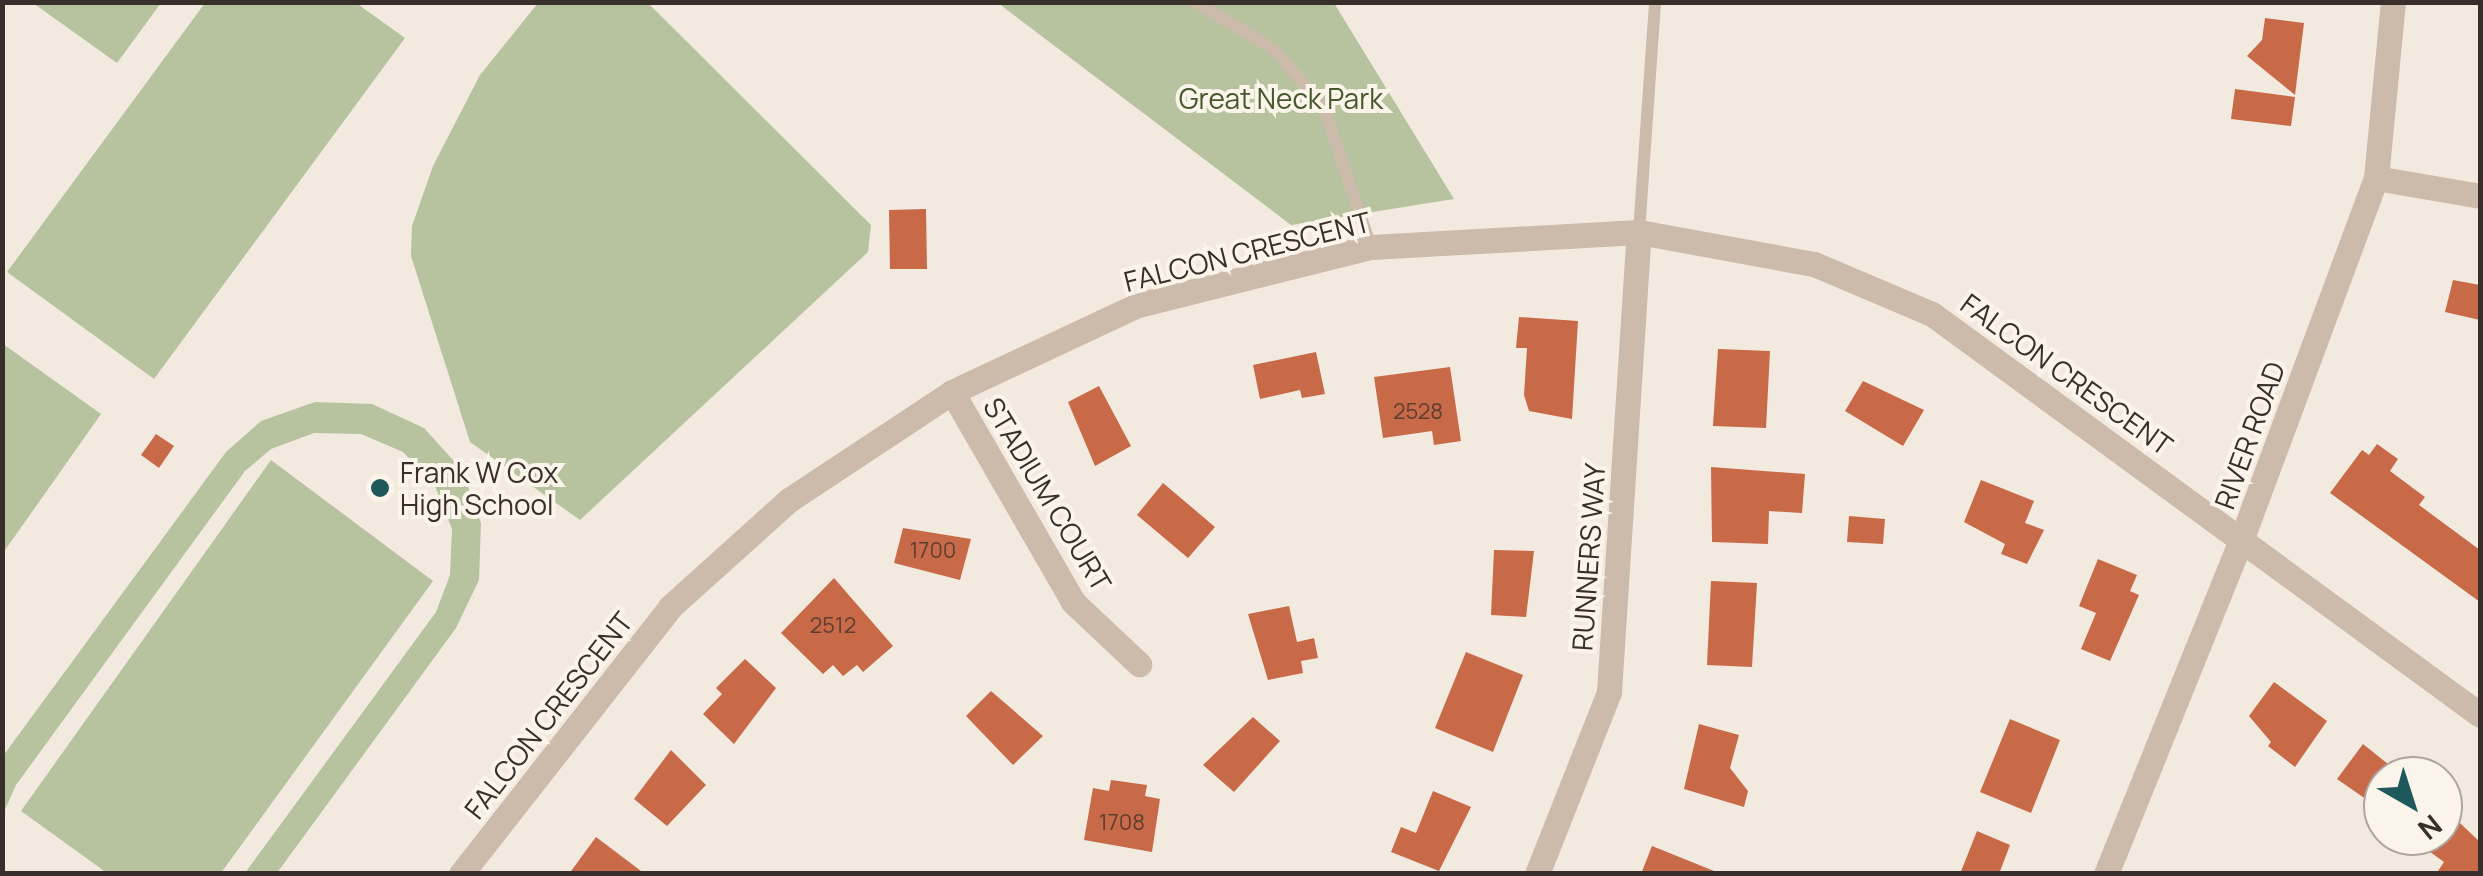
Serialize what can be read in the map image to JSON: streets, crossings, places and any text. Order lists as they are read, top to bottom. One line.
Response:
{"streets":{"street":["FALCON CRESCENT","RIVER ROAD","STADIUM COURT","RUNNERS WAY"]},"crossings":[["FALCON CRESCENT","RIVER ROAD"],["FALCON CRESCENT","STADIUM COURT"],["FALCON CRESCENT","RUNNERS WAY"]],"parks":["Great Neck Park"],"places":["Frank W Cox High School"],"house_numbers":["2528","1700","2512","1708"],"north":"bottom right"}
